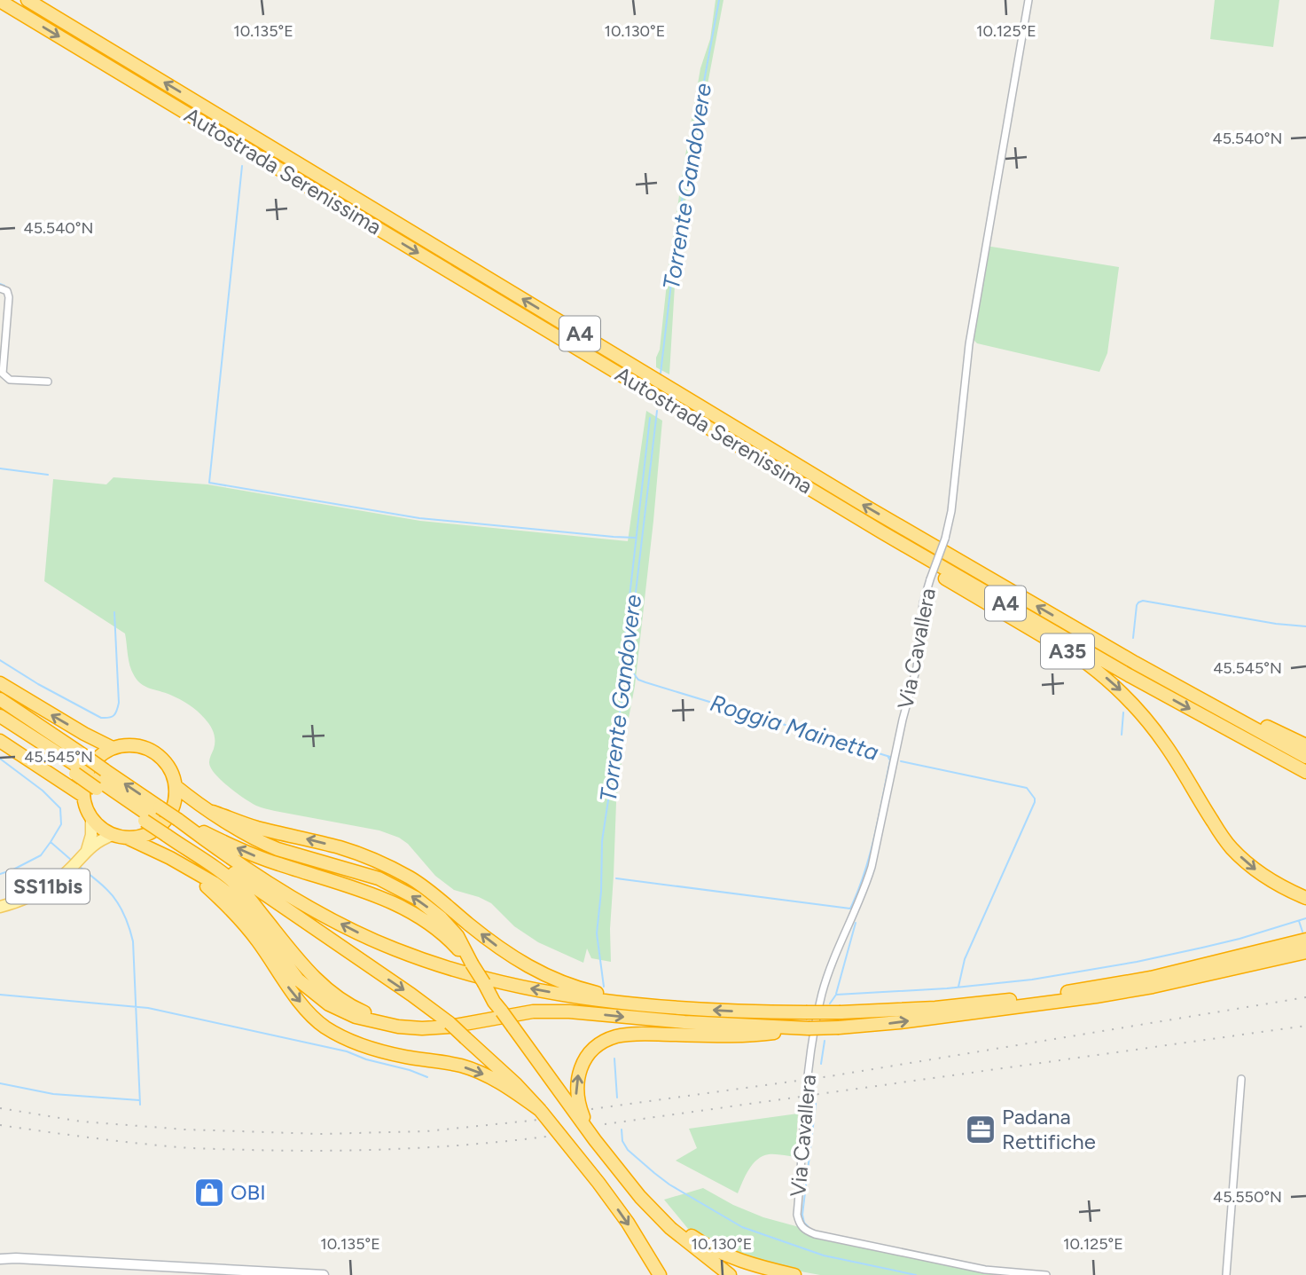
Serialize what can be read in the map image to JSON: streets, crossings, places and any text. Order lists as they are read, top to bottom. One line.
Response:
{"streets":{"highway":["Autostrada Serenissima","A4","A35"],"main road":["SS11bis"],"street":["Via Cavallera"]},"crossings":[["Autostrada Serenissima","A35"]],"water":["Torrente Gandovere","Roggia Mainetta"],"places":{"office":["Padana Rettifiche"],"shop":["OBI"]},"coordinates":["10.135°E","10.130°E","10.125°E","45.540°N","45.545°N","45.550°N"]}
